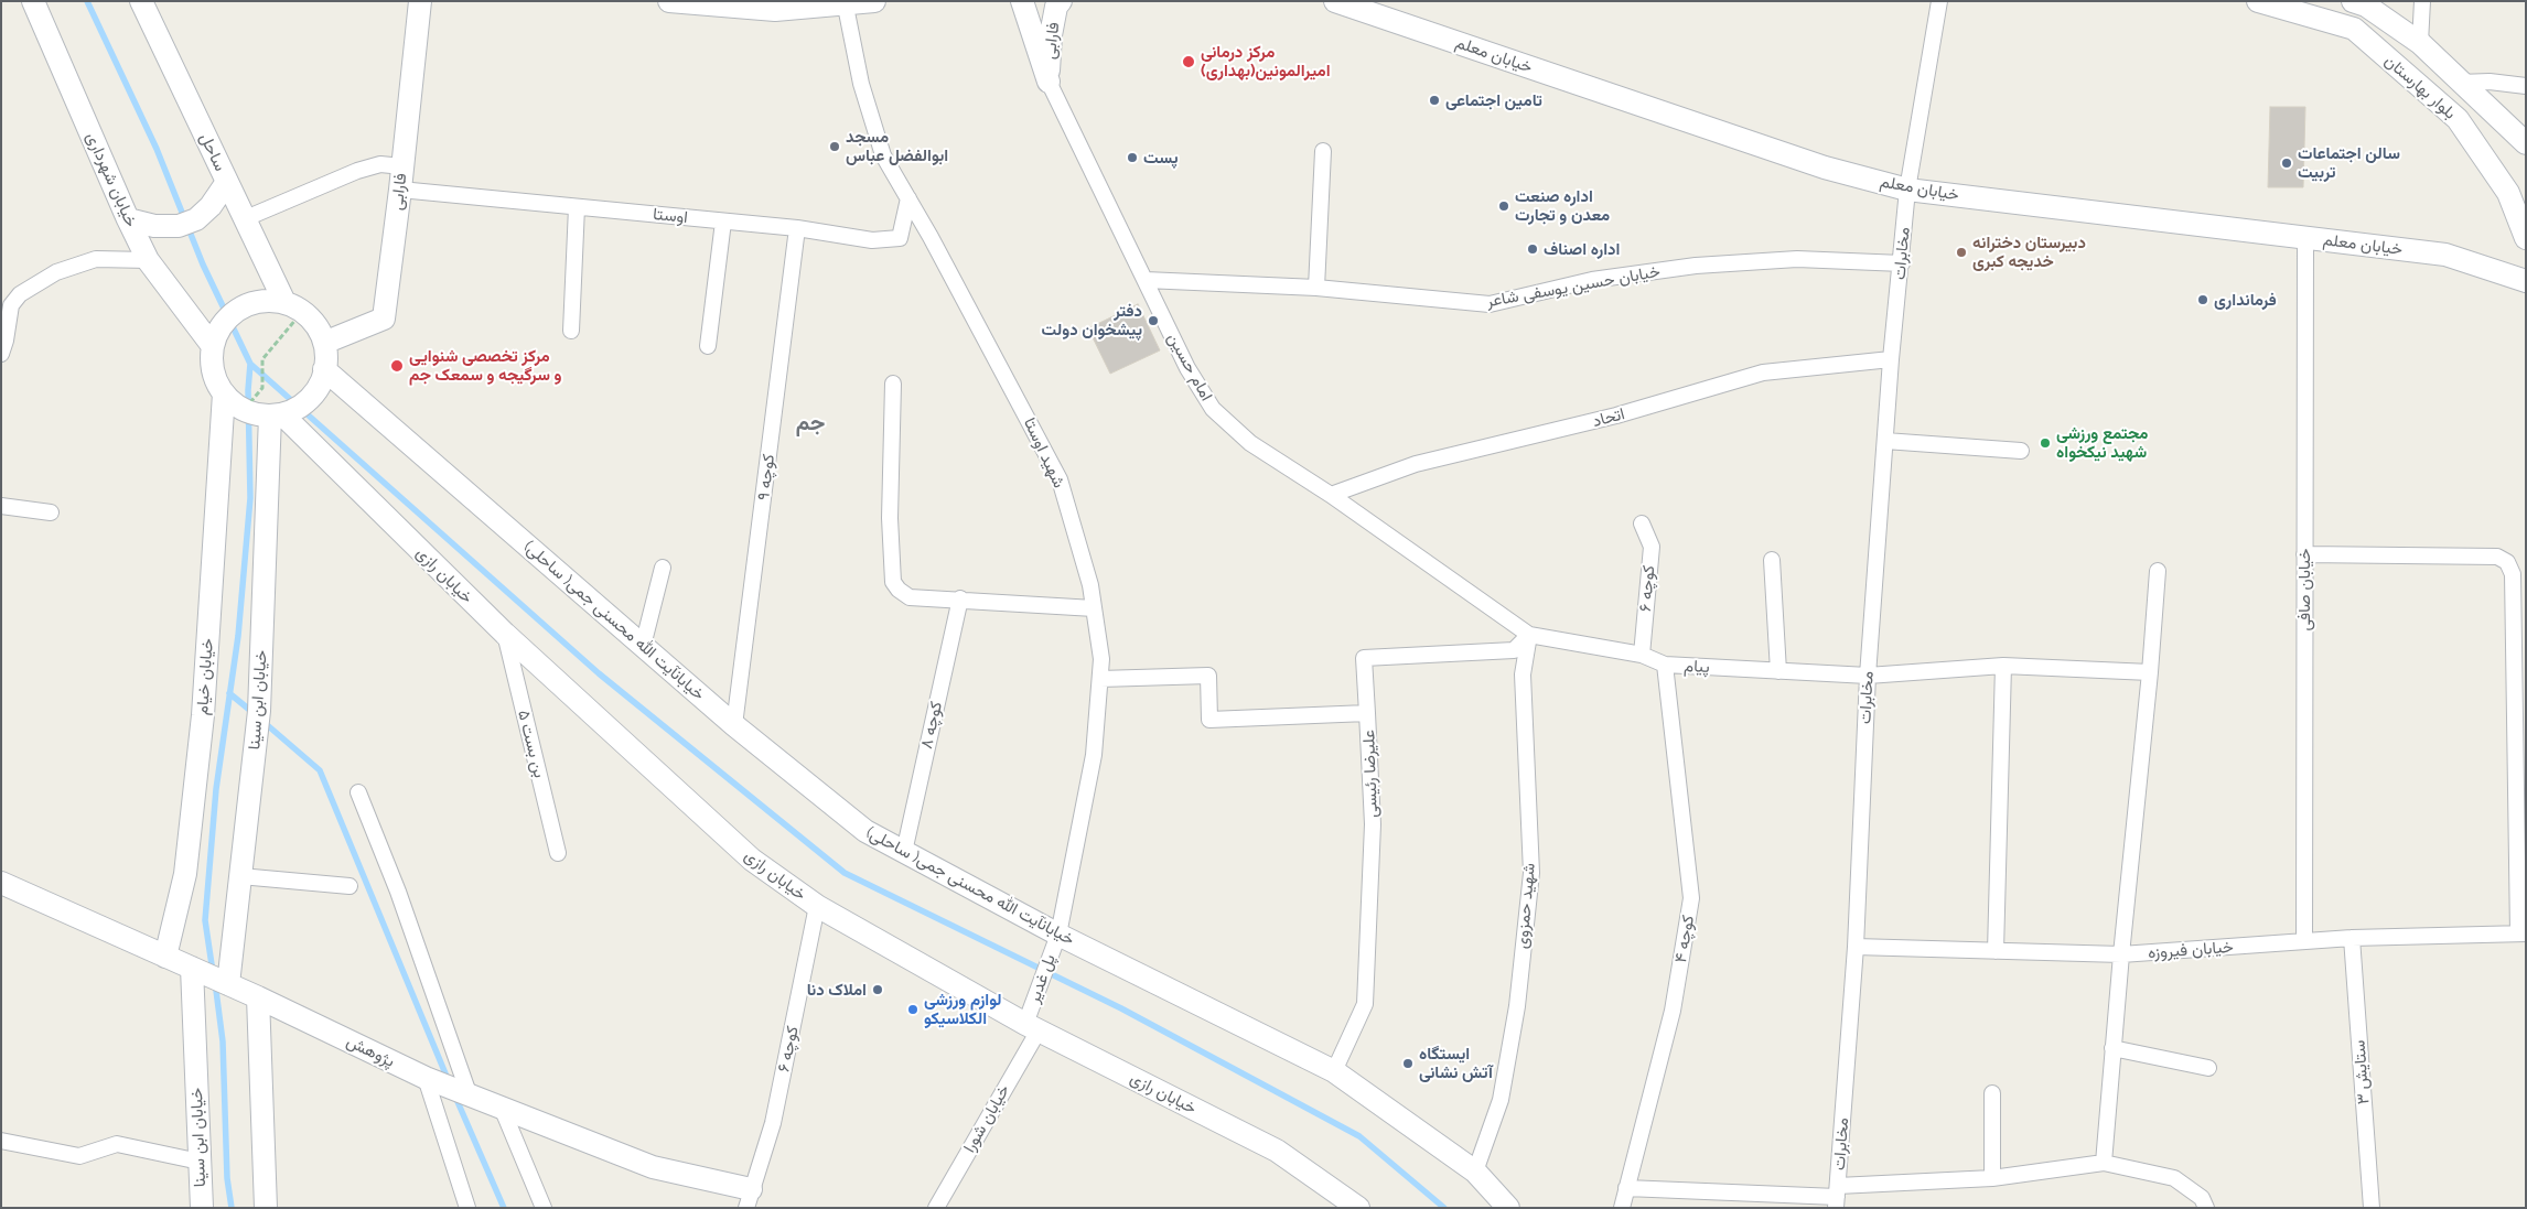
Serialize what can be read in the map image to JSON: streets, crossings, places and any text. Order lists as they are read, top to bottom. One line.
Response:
{"streets":{"main road":["فارابی","خیابان معلم","بلوار بهارستان","ساحل","خیابان شهرداری","امام حسین","خیابان رازی","خیابانآیت الله محسنی جمی( ساحلی)","خیابان خیام","خیابان ابن سینا","پژوهش"],"street":["اوستا","مخابرات","خیابان حسین یوسفی شاعر","اتحاد","شهید اوستا","کوچه ۹","کوچه ۶","خیابان صافی","پیام","کوچه ۸","بن بست ۵","علیرضا رئیسی","شهید حمزوی","کوچه ۴","خیابان فیروزه","پل غدیر","ستایش ۳","خیابان شورا"]},"crossings":[["فارابی","ساحل"],["فارابی","اوستا"],["فارابی","امام حسین"],["خیابان معلم","مخابرات"],["خیابان معلم","خیابان صافی"],["اوستا","شهید اوستا"],["اوستا","کوچه ۹"],["مخابرات","خیابان حسین یوسفی شاعر"],["مخابرات","اتحاد"],["مخابرات","پیام"],["مخابرات","خیابان فیروزه"],["خیابان حسین یوسفی شاعر","امام حسین"],["امام حسین","اتحاد"],["امام حسین","پیام"],["امام حسین","شهید حمزوی"],["شهید اوستا","خیابانآیت الله محسنی جمی( ساحلی)"],["شهید اوستا","علیرضا رئیسی"],["شهید اوستا","پل غدیر"],["کوچه ۹","خیابانآیت الله محسنی جمی( ساحلی)"],["خیابان رازی","کوچه ۶"],["خیابان رازی","خیابان ابن سینا"],["خیابان رازی","بن بست ۵"],["خیابان رازی","پل غدیر"],["خیابان رازی","خیابان شورا"],["کوچه ۶","پیام"],["کوچه ۶","پژوهش"],["خیابان صافی","خیابان فیروزه"],["خیابانآیت الله محسنی جمی( ساحلی)","کوچه ۸"],["خیابانآیت الله محسنی جمی( ساحلی)","علیرضا رئیسی"],["خیابانآیت الله محسنی جمی( ساحلی)","شهید حمزوی"],["خیابانآیت الله محسنی جمی( ساحلی)","پل غدیر"],["پیام","شهید حمزوی"],["پیام","کوچه ۴"],["خیابان خیام","پژوهش"],["خیابان ابن سینا","پژوهش"],["خیابان فیروزه","ستایش ۳"],["پل غدیر","خیابان شورا"]],"districts":["جم"],"places":["مرکز درمانی امیرالمونین(بهداری)","تامین اجتماعی","مسجد ابوالفضل عباس","پست","سالن اجتماعات تربیت","اداره صنعت معدن و تجارت","اداره اصناف","دبیرستان دخترانه خدیجه کبری","فرمانداری","دفتر پیشخوان دولت","مرکز تخصصی شنوایی و سرگیجه و سمعک جم","مجتمع ورزشی شهید نیکخواه","املاک دنا","لوازم ورزشی الکلاسیکو","ایستگاه آتش نشانی"]}
